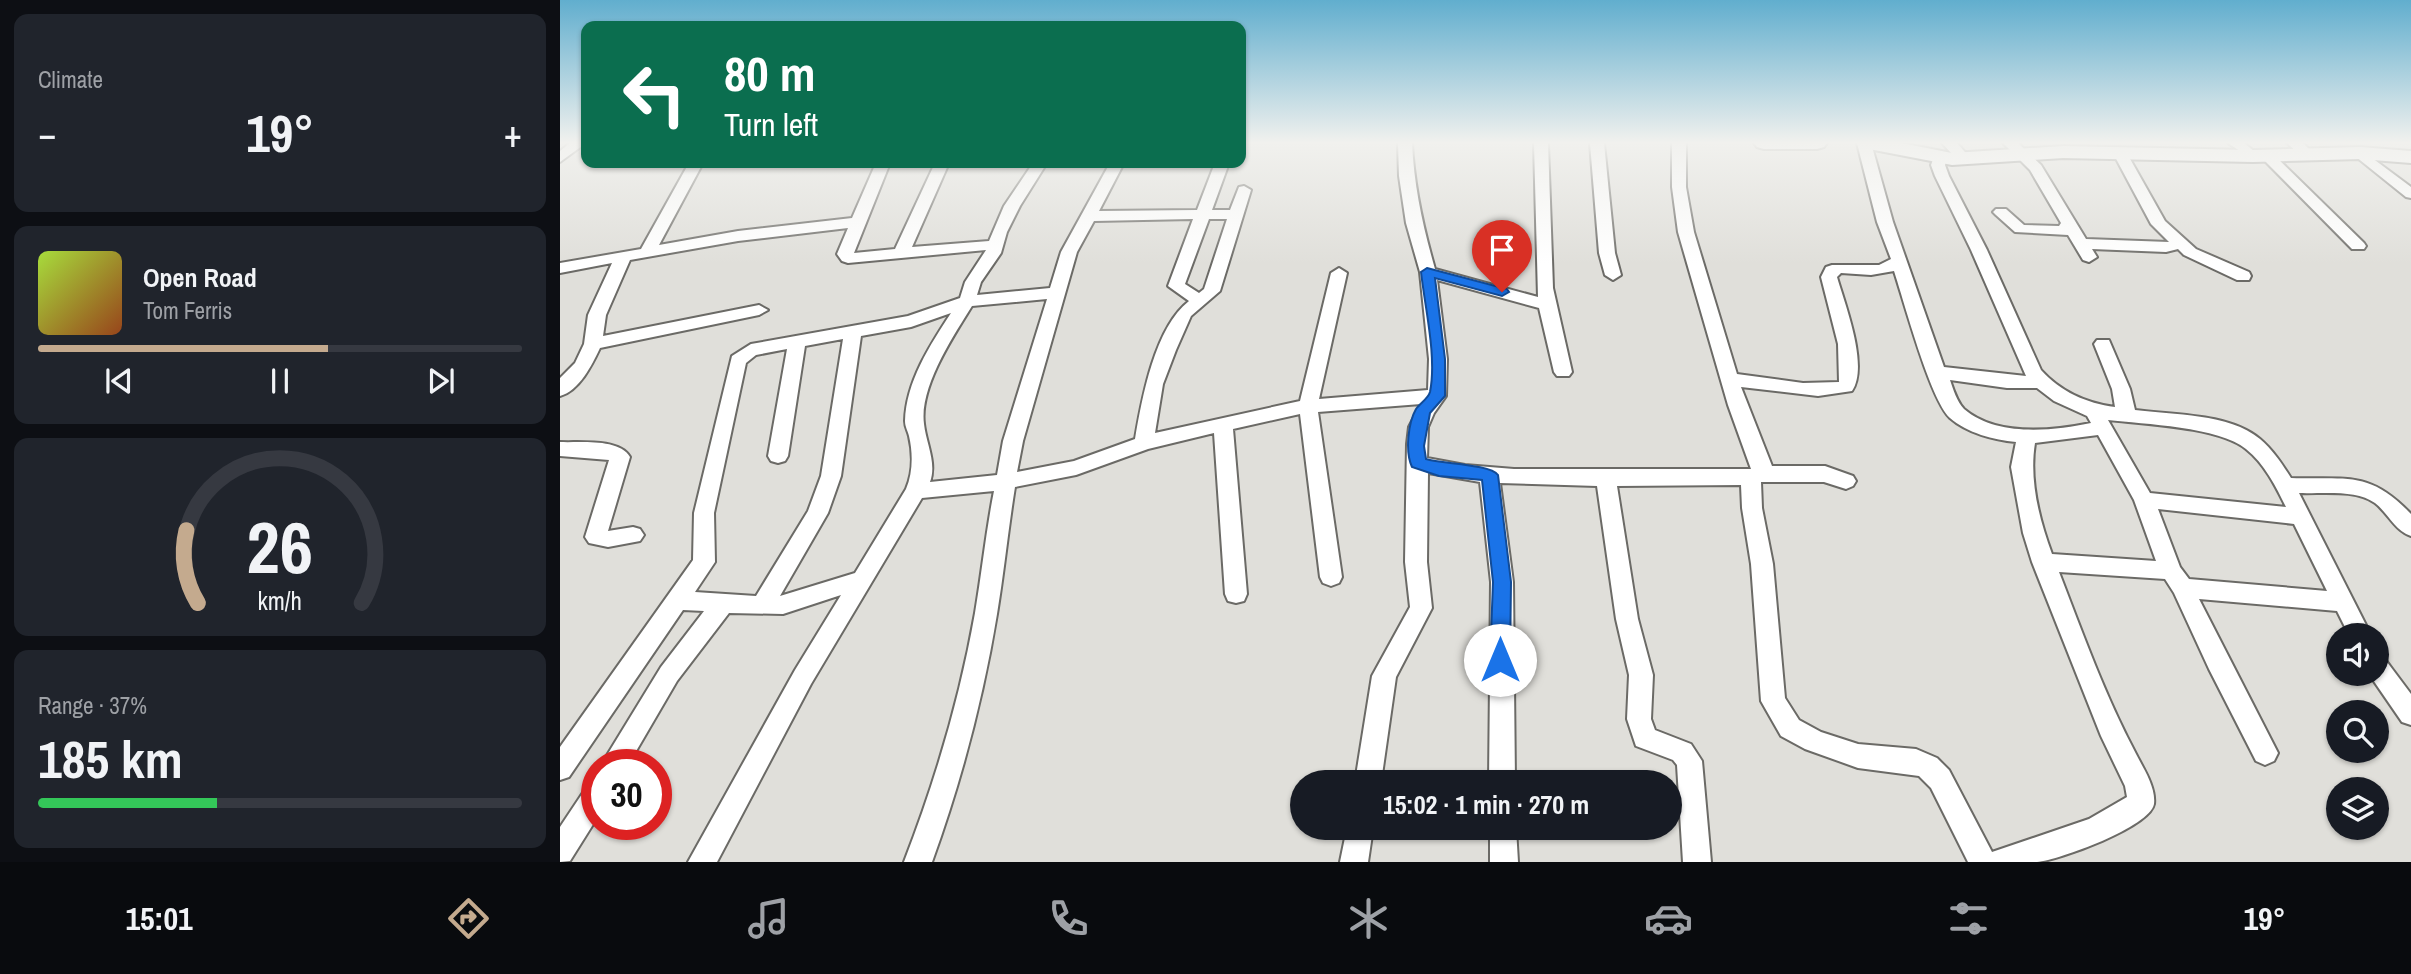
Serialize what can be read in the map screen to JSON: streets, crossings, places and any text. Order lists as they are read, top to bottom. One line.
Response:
{"page":{"tile":["Climate",["Range · 37%","185 km"]],"turn":["80 m","Turn left"],"heat":["−","19°","+"],"song":["Open Road","Tom Ferris"],"limit":"30","trip":"15:02 · 1 min · 270 m","tabs":["15:01","19°"],"gauge":["26","km/h"]}}
